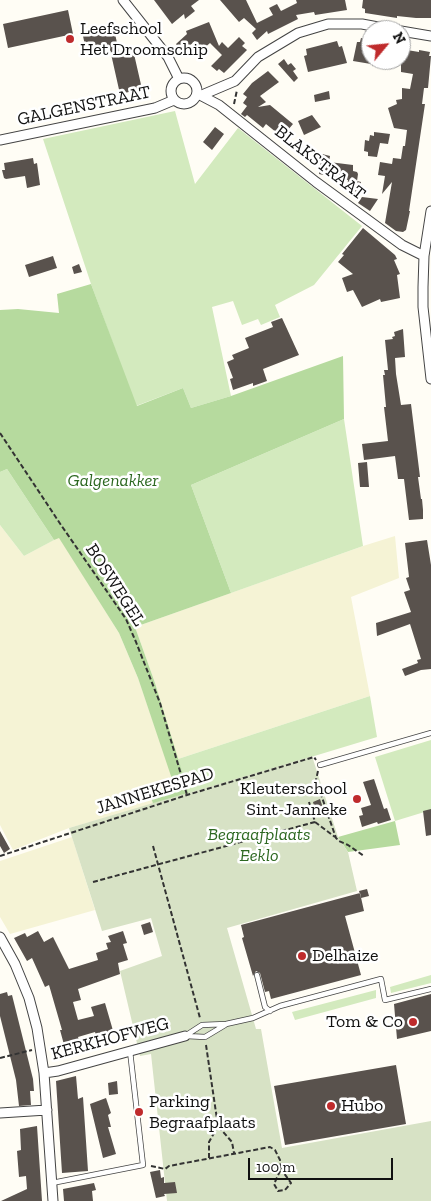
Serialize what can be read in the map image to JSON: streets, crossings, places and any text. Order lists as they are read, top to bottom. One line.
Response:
{"streets":{"street":["GALGENSTRAAT","BLAKSTRAAT","KERKHOFWEG"],"path":["BOSWEGEL","JANNEKESPAD"]},"crossings":[["GALGENSTRAAT","BLAKSTRAAT"],["BOSWEGEL","JANNEKESPAD"]],"parks":["Galgenakker","Begraafplaats Eeklo"],"places":["Leefschool Het Droomschip","Kleuterschool Sint-Janneke","Delhaize","Tom & Co","Hubo","Parking Begraafplaats"],"scale_bar":"100 m","north":"top right"}
